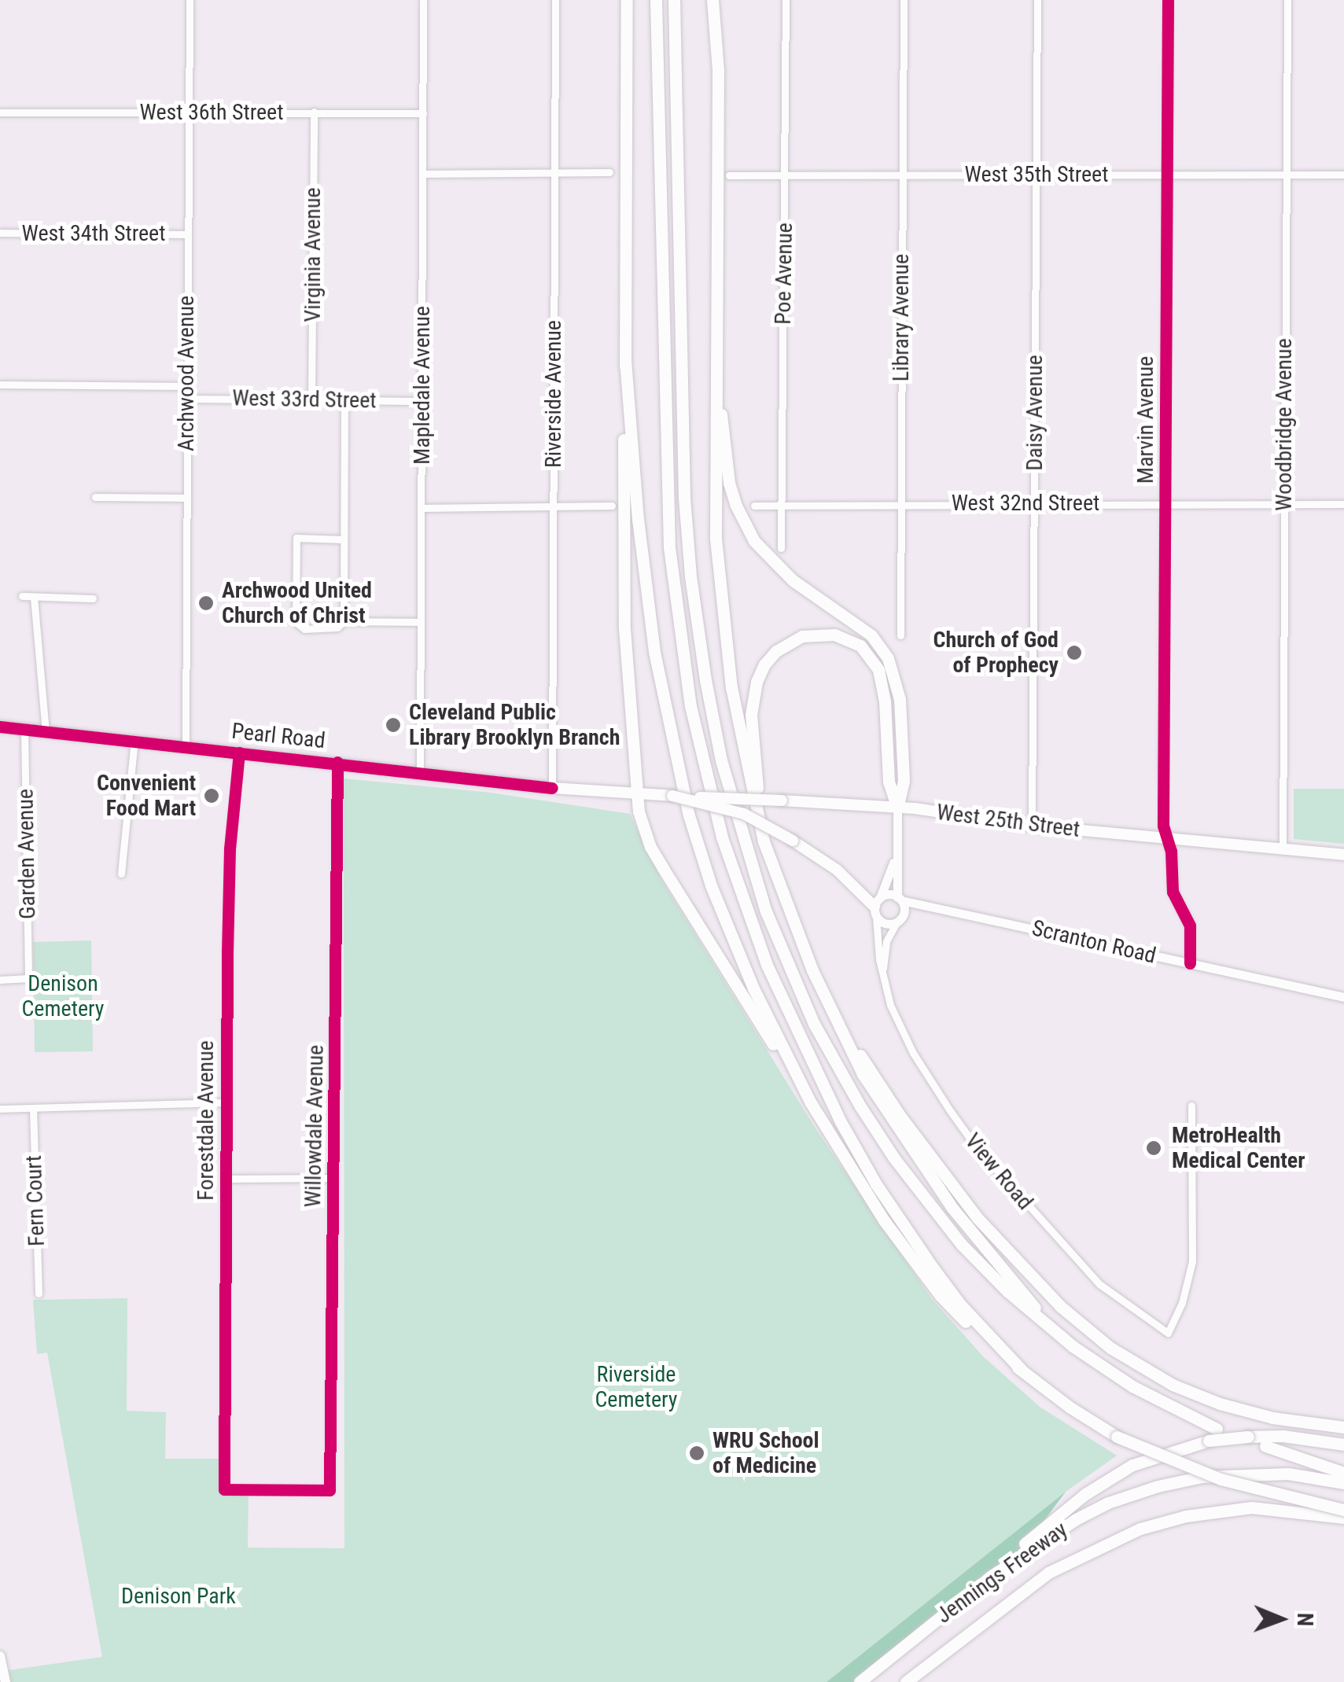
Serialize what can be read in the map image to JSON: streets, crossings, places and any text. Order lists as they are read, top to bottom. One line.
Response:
{"streets":{"highway":["Jennings Freeway"],"main road":["Pearl Road","West 25th Street"],"street":["West 36th Street","West 35th Street","West 34th Street","Virginia Avenue","Poe Avenue","Library Avenue","Archwood Avenue","Mapledale Avenue","Riverside Avenue","West 33rd Street","Daisy Avenue","Marvin Avenue","Woodbridge Avenue","West 32nd Street","Garden Avenue","Scranton Road","Forestdale Avenue","Willowdale Avenue","View Road","Fern Court"]},"crossings":[["West 36th Street","Virginia Avenue"],["West 36th Street","Archwood Avenue"],["West 36th Street","Mapledale Avenue"],["West 35th Street","Poe Avenue"],["West 35th Street","Library Avenue"],["West 35th Street","Daisy Avenue"],["West 35th Street","Marvin Avenue"],["West 35th Street","Woodbridge Avenue"],["West 34th Street","Archwood Avenue"],["Virginia Avenue","West 33rd Street"],["Poe Avenue","West 32nd Street"],["Library Avenue","West 32nd Street"],["Archwood Avenue","West 33rd Street"],["Archwood Avenue","Pearl Road"],["Mapledale Avenue","West 33rd Street"],["Mapledale Avenue","Pearl Road"],["Riverside Avenue","Pearl Road"],["Daisy Avenue","West 32nd Street"],["Daisy Avenue","West 25th Street"],["Marvin Avenue","West 32nd Street"],["Marvin Avenue","West 25th Street"],["Woodbridge Avenue","West 32nd Street"],["Woodbridge Avenue","West 25th Street"],["Pearl Road","West 25th Street"],["Pearl Road","Garden Avenue"],["Pearl Road","Forestdale Avenue"],["Pearl Road","Willowdale Avenue"],["Scranton Road","View Road"],["Forestdale Avenue","Willowdale Avenue"]],"parks":["Denison Cemetery","Riverside Cemetery","Denison Park"],"places":["Archwood United Church of Christ","Church of God of Prophecy","Cleveland Public Library Brooklyn Branch","Convenient Food Mart","MetroHealth Medical Center","WRU School of Medicine"],"north":"right"}
